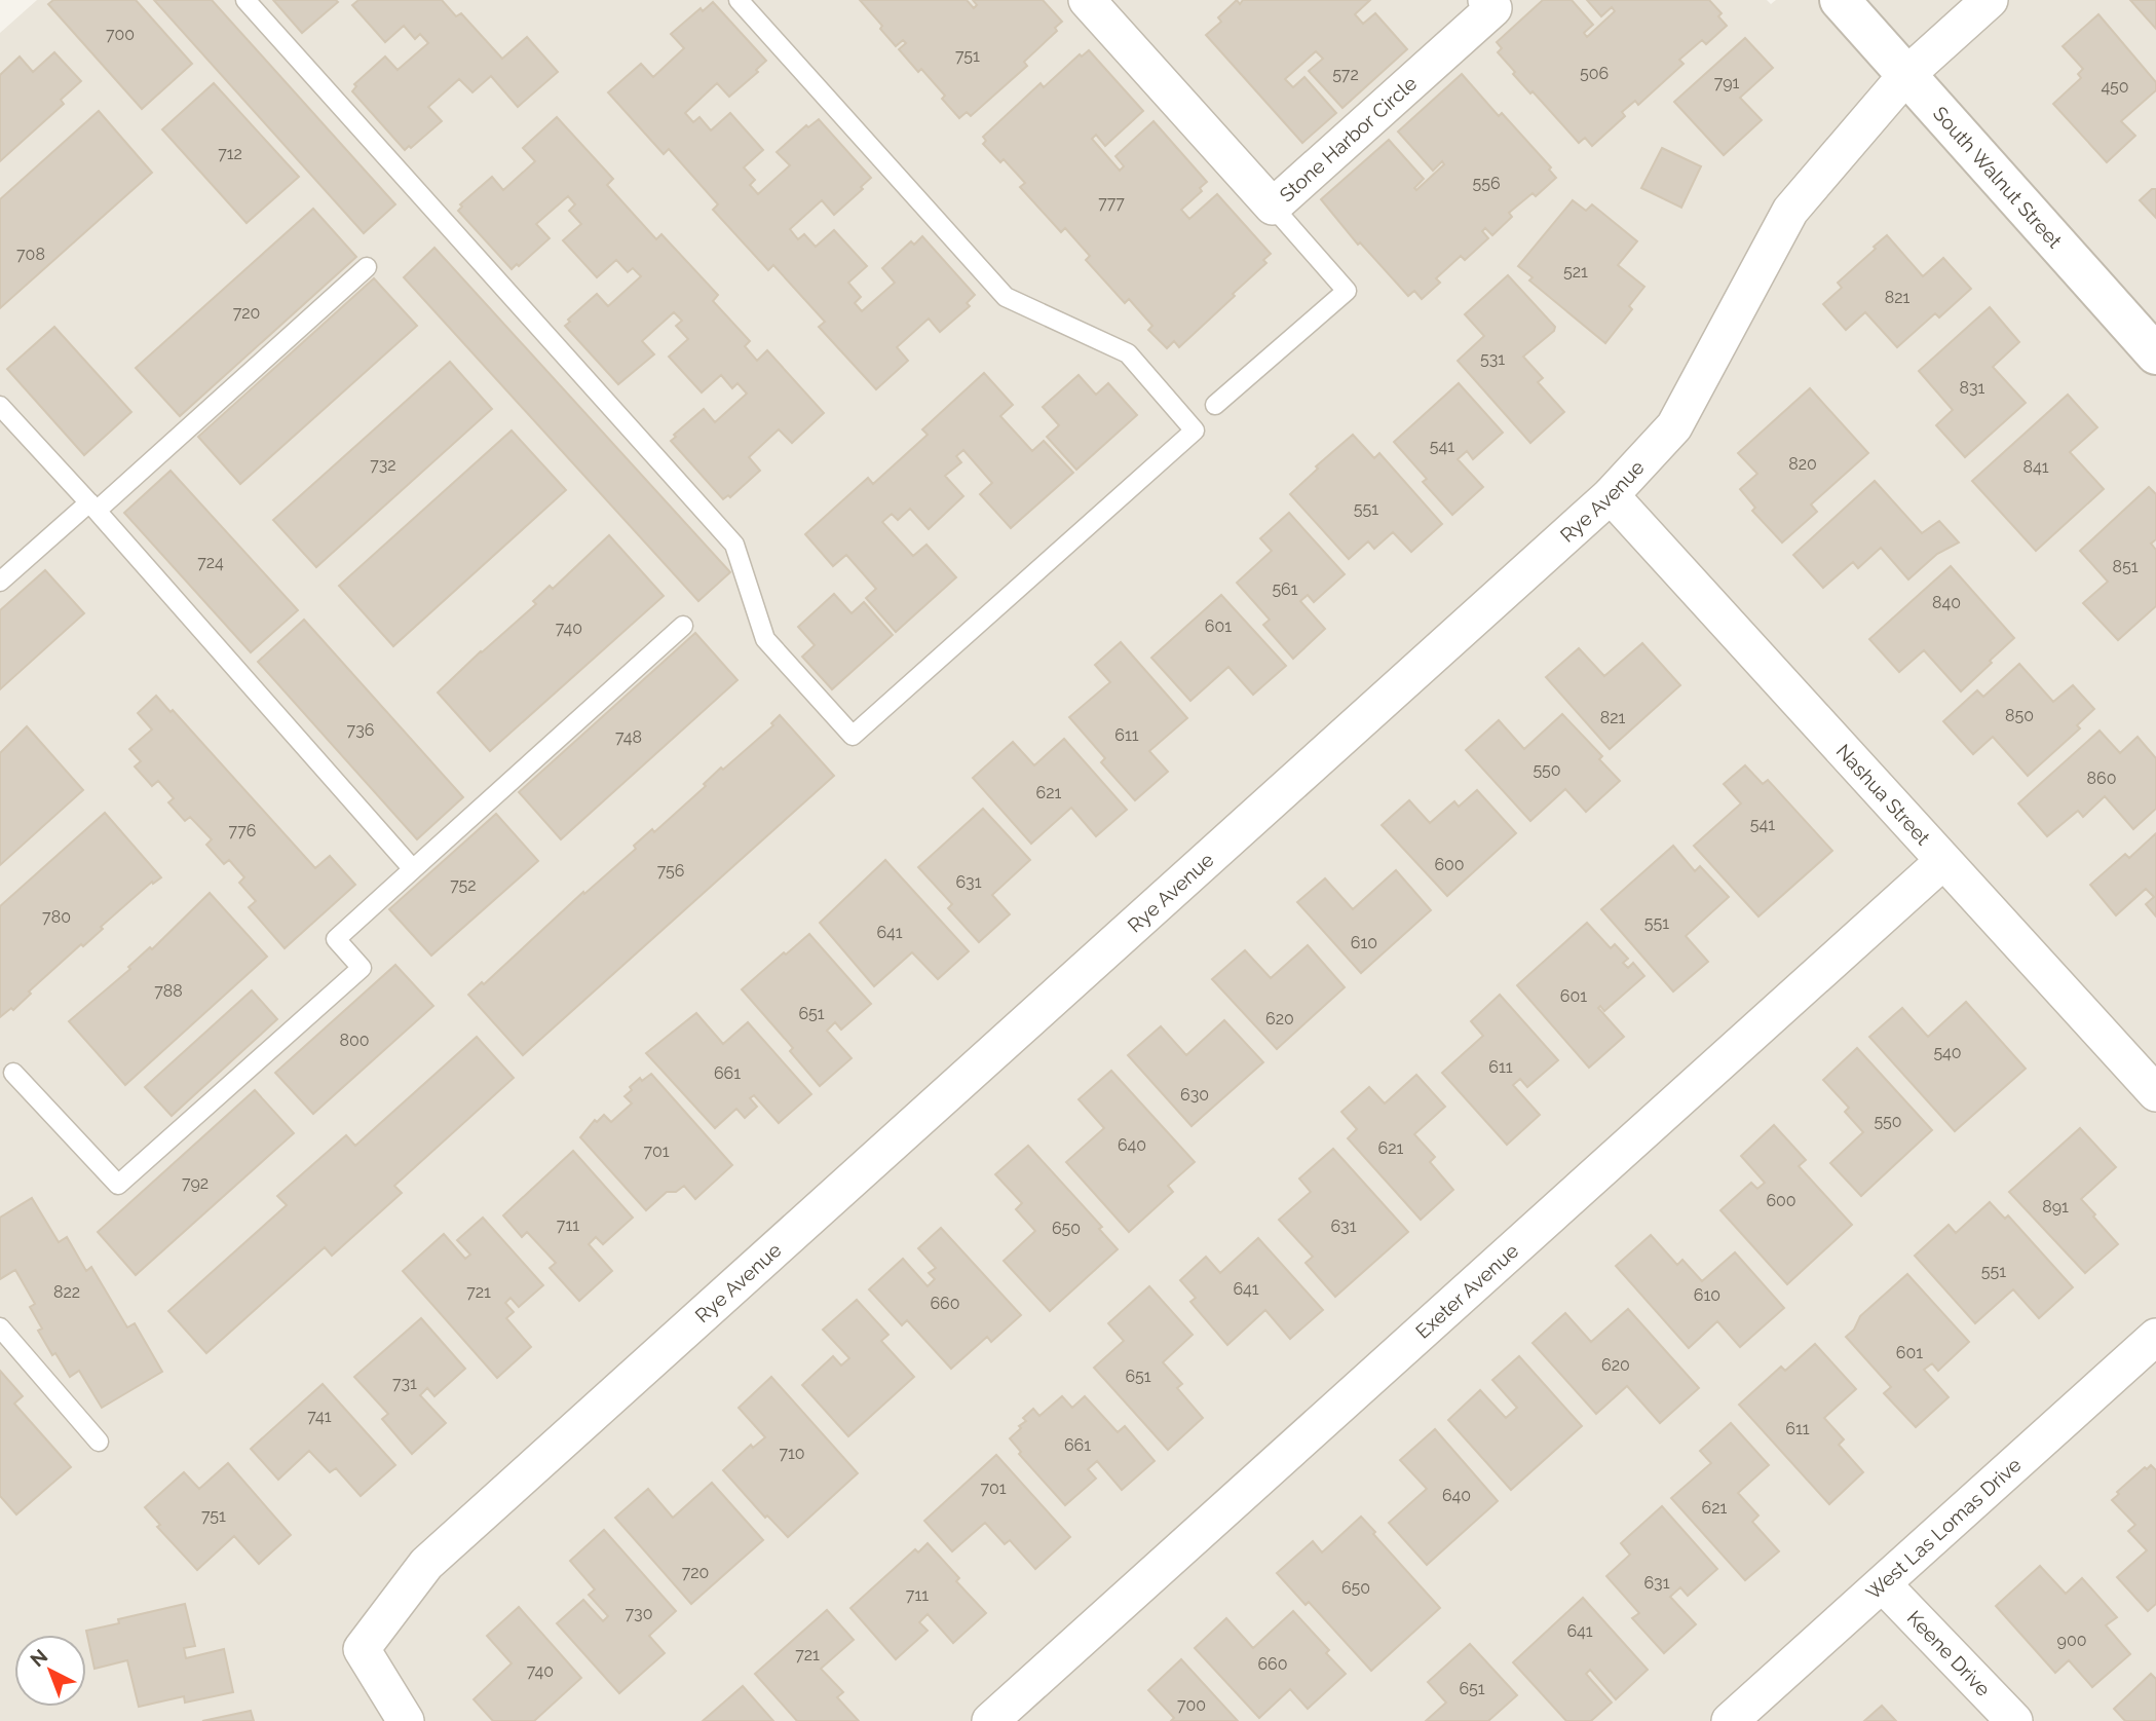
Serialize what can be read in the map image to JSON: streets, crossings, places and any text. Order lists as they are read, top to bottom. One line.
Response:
{"streets":{"street":["Stone Harbor Circle","South Walnut Street","Rye Avenue","Nashua Street","Exeter Avenue","West Las Lomas Drive","Keene Drive"]},"crossings":[["South Walnut Street","Rye Avenue"],["Rye Avenue","Nashua Street"],["Nashua Street","Exeter Avenue"],["West Las Lomas Drive","Keene Drive"]],"house_numbers":["700","751","506","572","791","450","712","556","777","708","521","821","720","531","831","541","820","732","841","551","724","851","561","840","601","740","850","821","736","611","748","550","860","621","541","776","600","756","631","752","780","551","641","610","788","601","651","620","800","540","611","661","630","550","640","621","701","792","600","891","711","631","650","551","641","822","721","610","660","601","620","651","731","741","611","661","710","701","640","621","751","720","631","650","711","730","641","900","721","660","740","651","700"],"north":"top left"}
